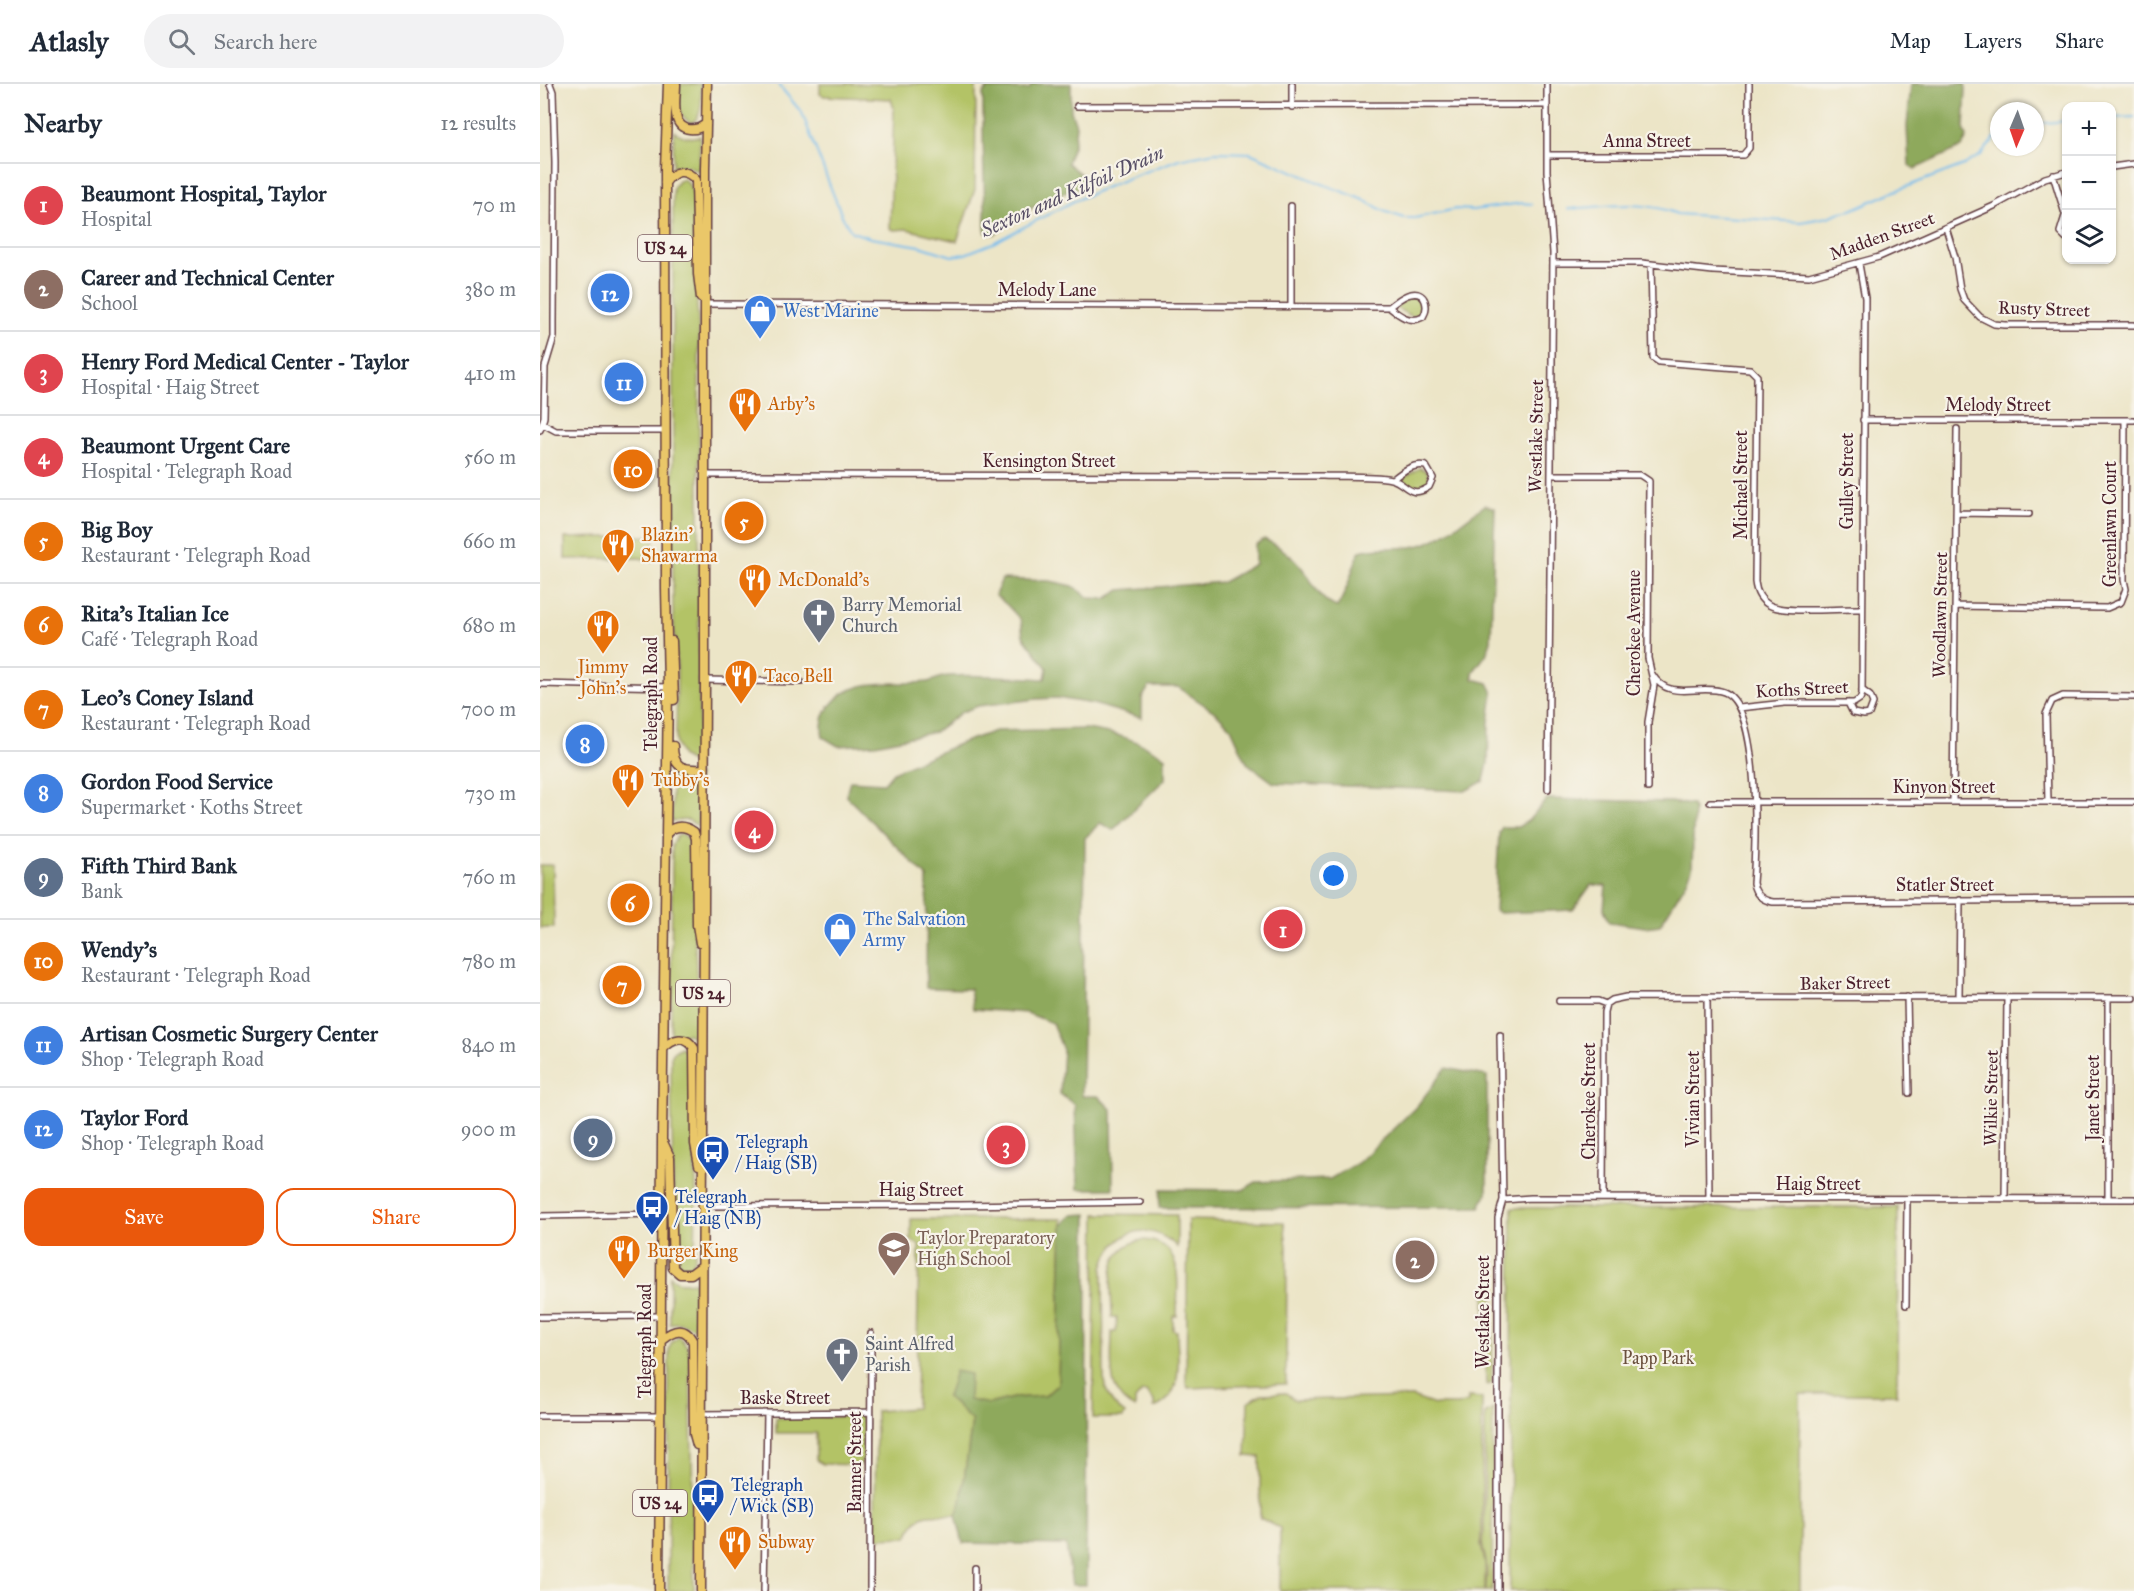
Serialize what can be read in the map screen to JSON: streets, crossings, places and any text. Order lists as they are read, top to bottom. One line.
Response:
{"streets":{"main road":["US 24","Telegraph Road"],"street":["Anna Street","Madden Street","Melody Lane","Rusty Street","Melody Street","Westlake Street","Kensington Street","Gulley Street","Michael Street","Greenlawn Court","Woodlawn Street","Cherokee Avenue","Koths Street","Kinyon Street","Statler Street","Baker Street","Wilkie Street","Janet Street","Vivian Street","Cherokee Street","Haig Street","Baske Street","Banner Street"]},"crossings":[["Anna Street","Westlake Street"],["Madden Street","Rusty Street"],["Madden Street","Westlake Street"],["Madden Street","Gulley Street"],["Madden Street","Michael Street"],["US 24","Melody Lane"],["US 24","Kensington Street"],["US 24","Haig Street"],["US 24","Baske Street"],["Melody Street","Gulley Street"],["Melody Street","Greenlawn Court"],["Westlake Street","Cherokee Avenue"],["Westlake Street","Haig Street"],["Gulley Street","Michael Street"],["Gulley Street","Koths Street"],["Greenlawn Court","Woodlawn Street"],["Woodlawn Street","Kinyon Street"],["Cherokee Avenue","Koths Street"],["Kinyon Street","Statler Street"],["Baker Street","Wilkie Street"],["Baker Street","Janet Street"],["Baker Street","Vivian Street"],["Baker Street","Cherokee Street"],["Wilkie Street","Haig Street"],["Janet Street","Haig Street"],["Vivian Street","Haig Street"],["Cherokee Street","Haig Street"],["Baske Street","Banner Street"]],"water":["Sexton and Kilfoil Drain"],"parks":["Papp Park"],"places":{"shop":["West Marine","The Salvation Army"],"restaurant":["Arby's","Blazin' Shawarma","McDonald's","Jimmy John's","Taco Bell","Tubby's","Burger King","Subway"],"church":["Barry Memorial Church","Saint Alfred Parish"],"bus stop":["Telegraph / Haig (SB)","Telegraph / Haig (NB)","Telegraph / Wick (SB)"],"school or university":["Taylor Preparatory High School"]},"north":"bottom","page":{"header":"Atlasly","search":"Search here","nav":["Map","Layers","Share"],"heading":["Nearby","12 results"],"map_buttons":["+","−"],"list":[{"mark":"1","name":"Beaumont Hospital, Taylor","note":"Hospital","value":"70 m"},{"mark":"2","name":"Career and Technical Center","note":"School","value":"380 m"},{"mark":"3","name":"Henry Ford Medical Center - Taylor","note":"Hospital · Haig Street","value":"410 m"},{"mark":"4","name":"Beaumont Urgent Care","note":"Hospital · Telegraph Road","value":"560 m"},{"mark":"5","name":"Big Boy","note":"Restaurant · Telegraph Road","value":"660 m"},{"mark":"6","name":"Rita's Italian Ice","note":"Café · Telegraph Road","value":"680 m"},{"mark":"7","name":"Leo's Coney Island","note":"Restaurant · Telegraph Road","value":"700 m"},{"mark":"8","name":"Gordon Food Service","note":"Supermarket · Koths Street","value":"730 m"},{"mark":"9","name":"Fifth Third Bank","note":"Bank","value":"760 m"},{"mark":"10","name":"Wendy's","note":"Restaurant · Telegraph Road","value":"780 m"},{"mark":"11","name":"Artisan Cosmetic Surgery Center","note":"Shop · Telegraph Road","value":"840 m"},{"mark":"12","name":"Taylor Ford","note":"Shop · Telegraph Road","value":"900 m"}],"pins":["12","11","10","5","8","4","6","1","7","9","3","2"],"buttons":["Save","Share"]}}
